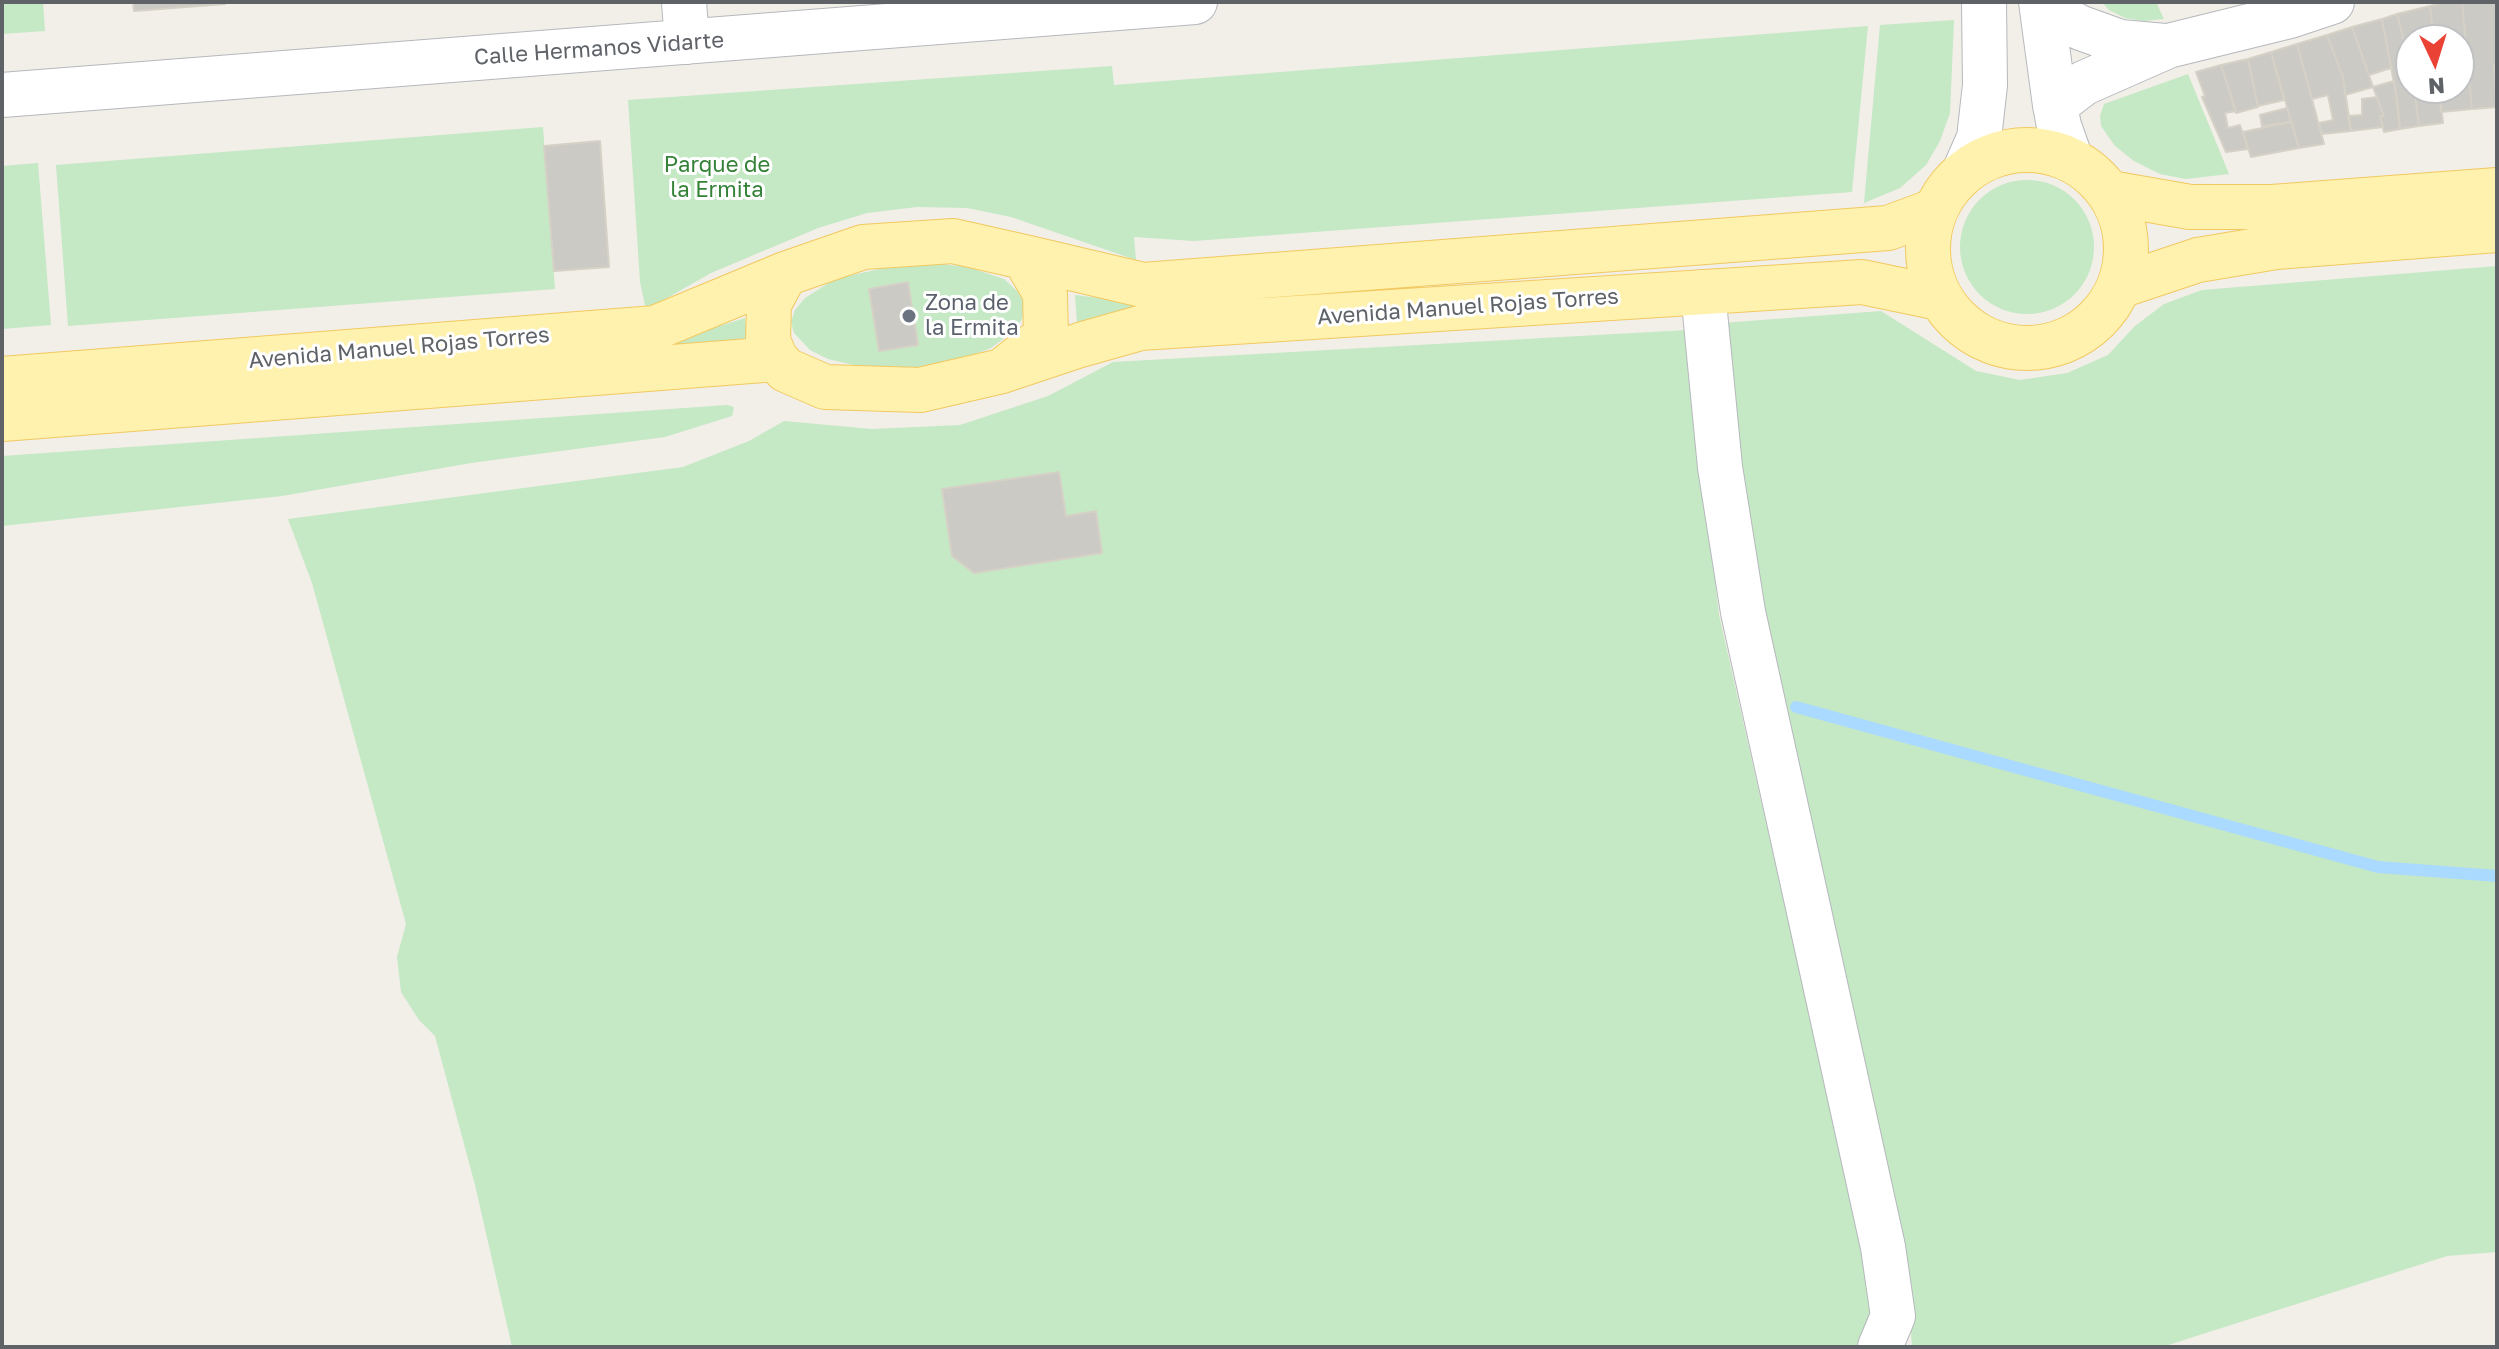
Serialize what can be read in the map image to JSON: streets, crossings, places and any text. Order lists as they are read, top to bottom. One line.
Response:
{"streets":{"main road":["Avenida Manuel Rojas Torres"],"street":["Calle Hermanos Vidarte"]},"parks":["Parque de la Ermita"],"places":["Zona de la Ermita"],"north":"bottom"}
